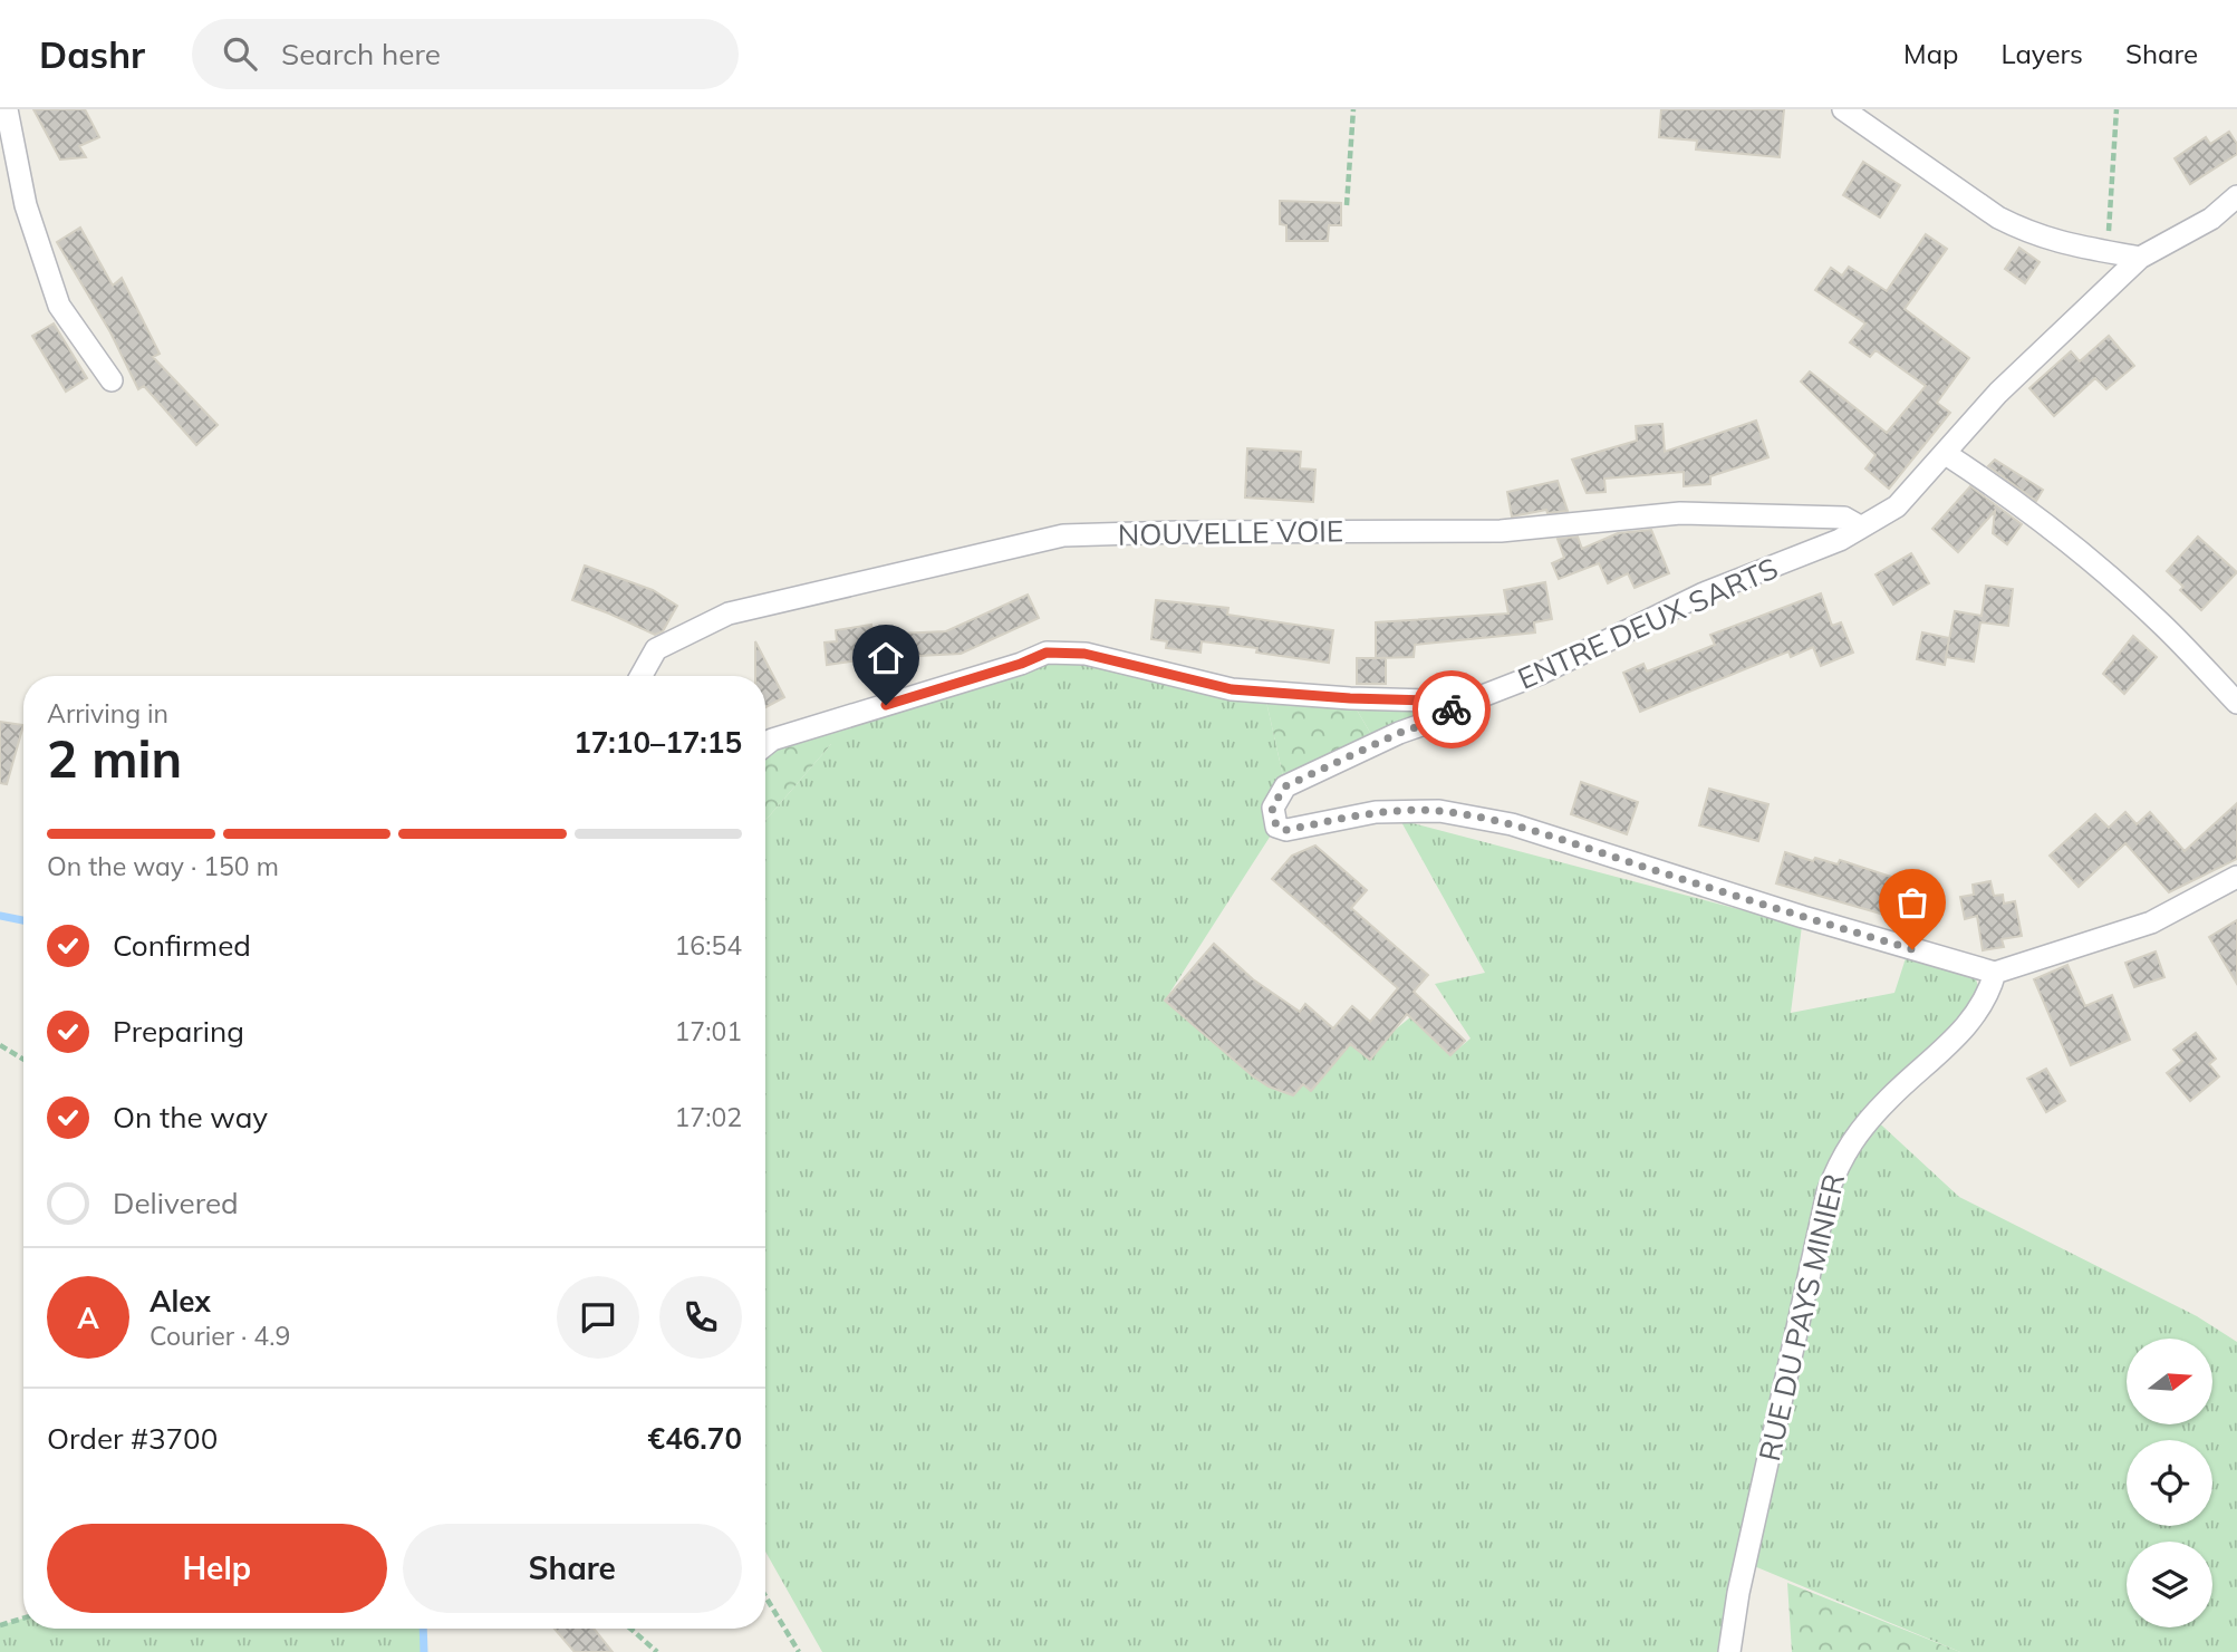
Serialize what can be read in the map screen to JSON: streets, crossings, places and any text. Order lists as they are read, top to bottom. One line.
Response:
{"streets":{"street":["NOUVELLE VOIE","ENTRE DEUX SARTS","RUE DU PAYS MINIER"]},"crossings":[["NOUVELLE VOIE","ENTRE DEUX SARTS"],["ENTRE DEUX SARTS","RUE DU PAYS MINIER"]],"north":"right","page":{"header":"Dashr","search":"Search here","nav":["Map","Layers","Share"],"heading":["2 min","Arriving in","17:10–17:15"],"panel":["Alex","Courier · 4.9","Order #3700","€46.70"],"bar":"On the way · 150 m","list":[["Confirmed","16:54"],["Preparing","17:01"],["On the way","17:02"],"Delivered"],"round":"A","buttons":["Help","Share"]}}
